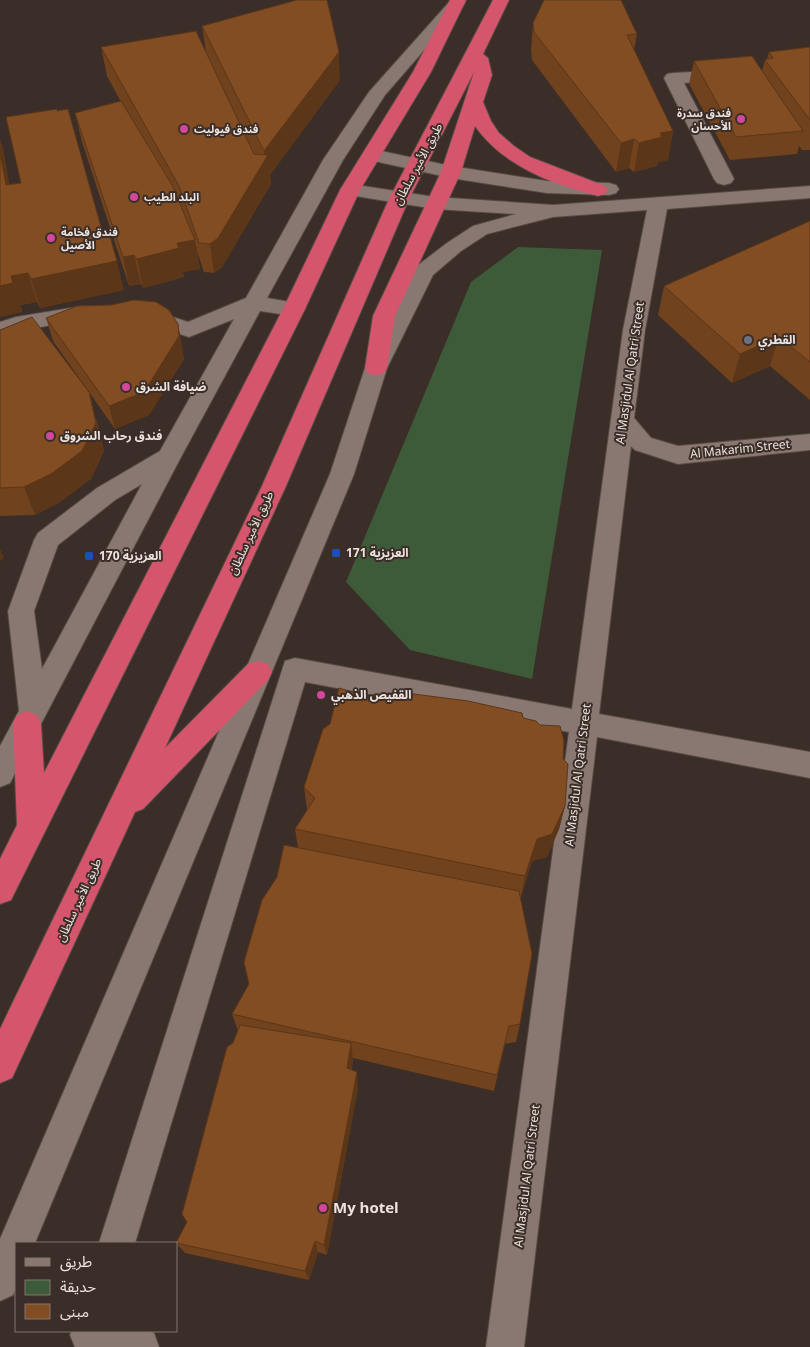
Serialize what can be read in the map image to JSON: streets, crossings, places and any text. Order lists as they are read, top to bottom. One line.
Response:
{"streets":{"highway":["طريق الأمير سلطان"],"street":["Al Masjidul Al Qatri Street","Al Makarim Street"]},"crossings":[["Al Masjidul Al Qatri Street","Al Makarim Street"]],"places":{"other":["فندق سدرة الأحسان","فندق فيوليت","البلد الطيب","فندق فخامة الأصيل","القطري","ضيافة الشرق","فندق رحاب الشروق","القفيص الذهبي","My hotel"],"transit":["العزيزية 171","العزيزية 170"]},"legend":["طريق","حديقة","مبنى"]}
